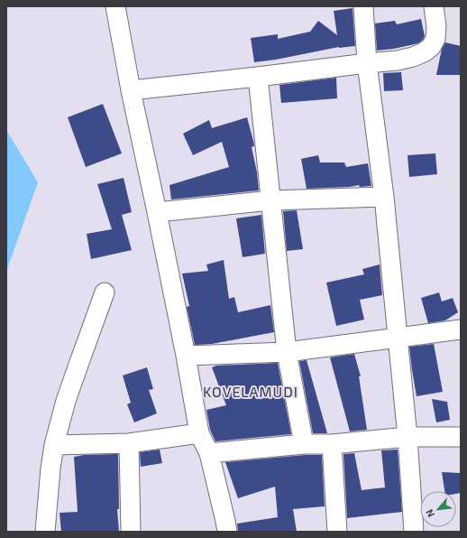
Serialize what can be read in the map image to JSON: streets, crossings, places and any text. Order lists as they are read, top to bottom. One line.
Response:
{"districts":["KOVELAMUDI"],"north":"bottom left"}
